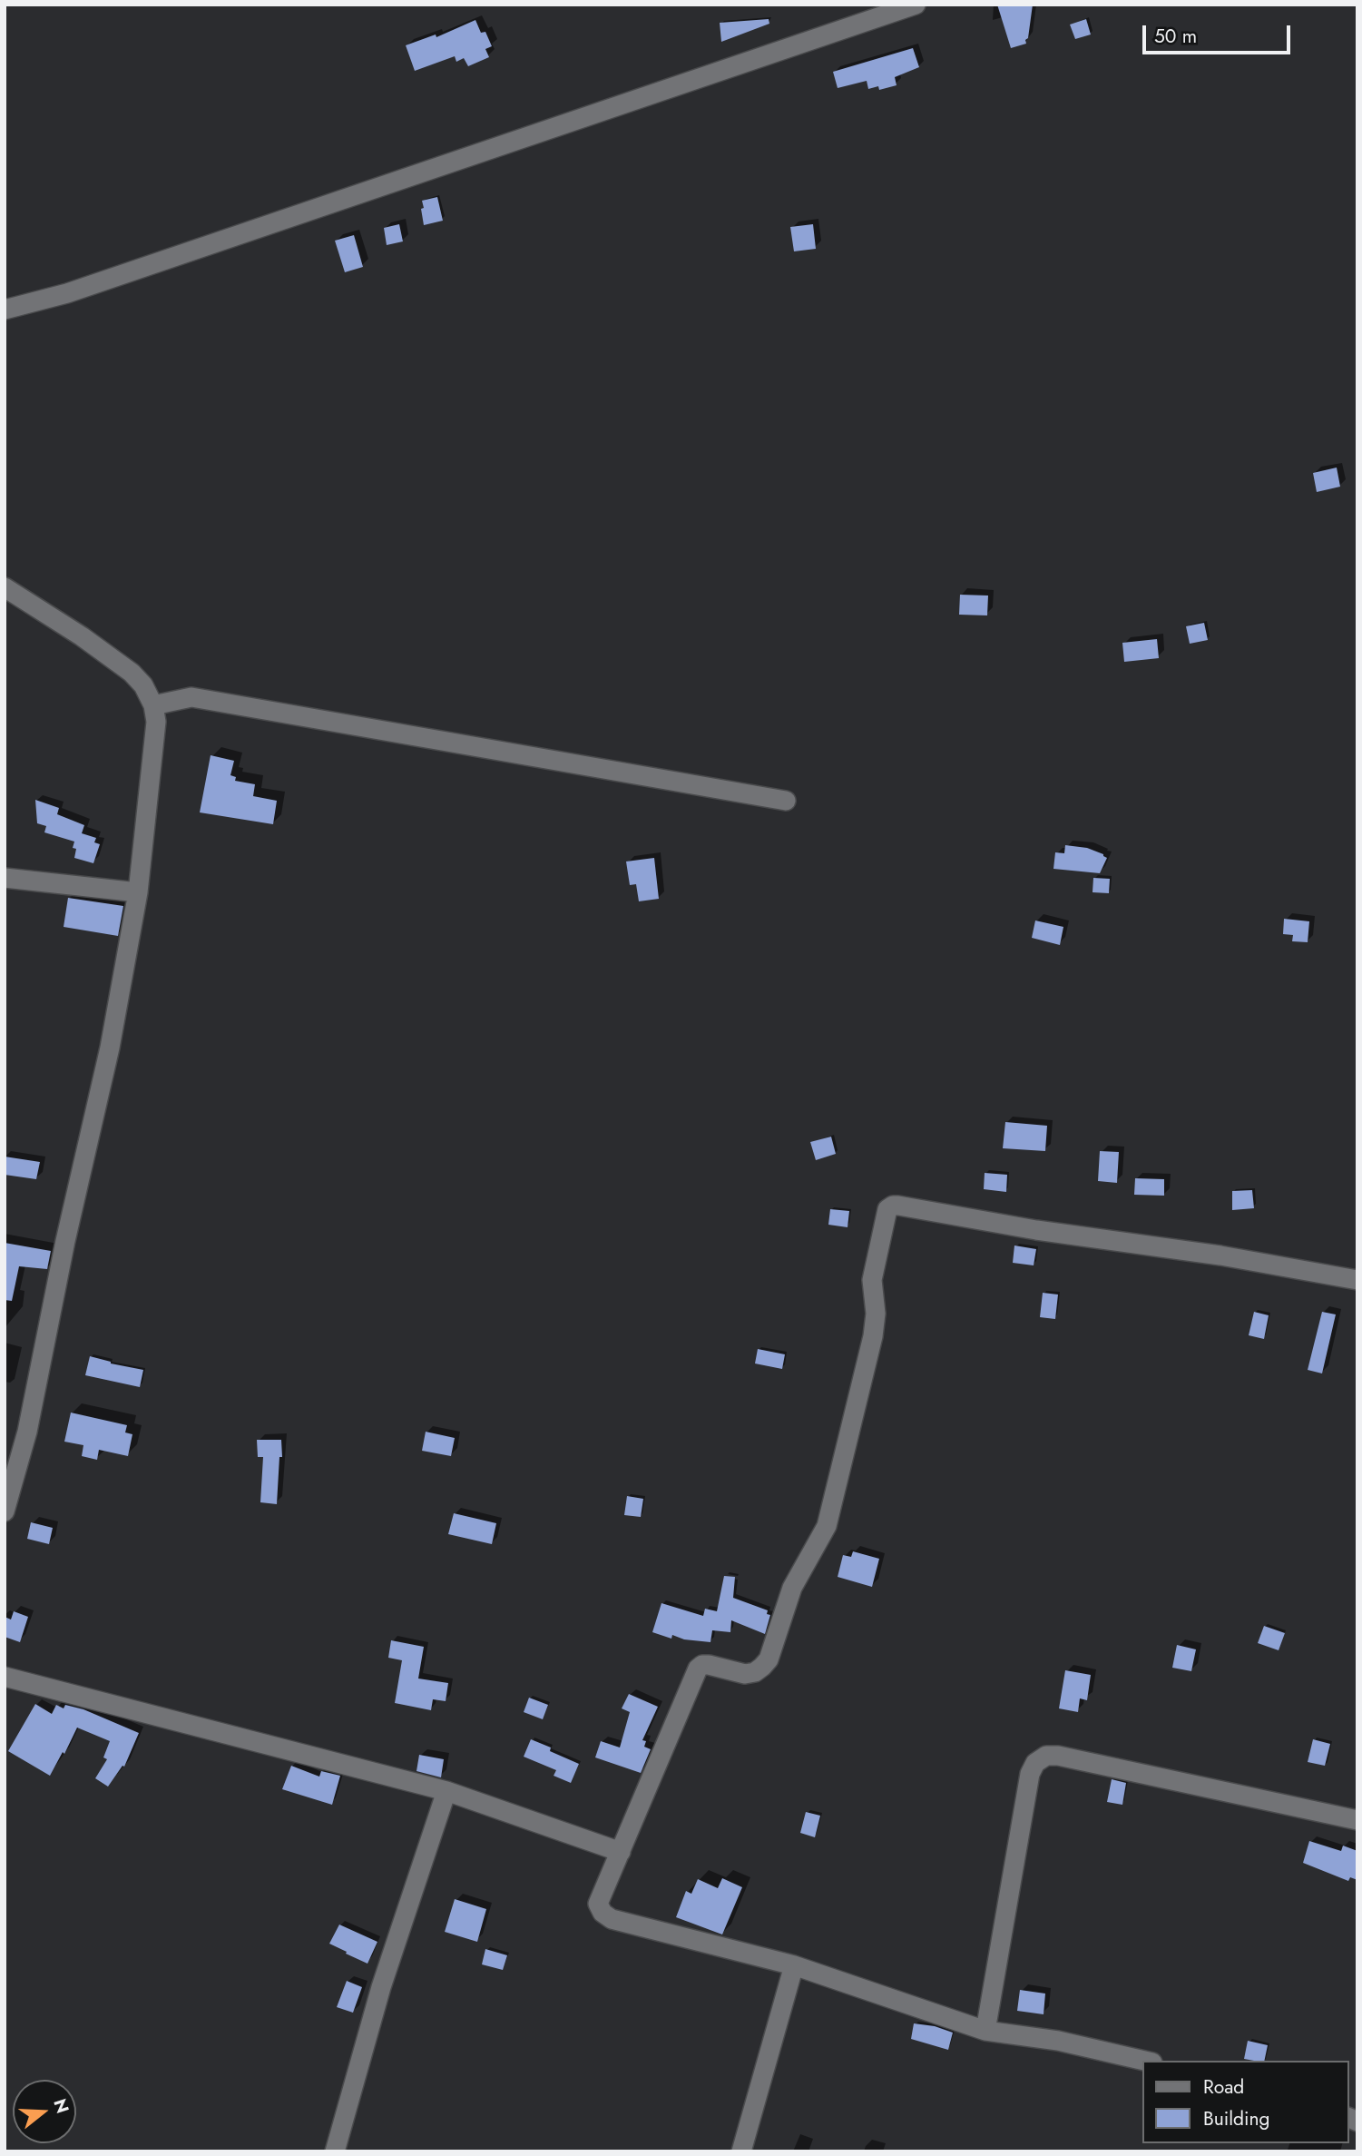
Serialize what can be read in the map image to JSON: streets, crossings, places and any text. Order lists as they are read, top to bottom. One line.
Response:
{"legend":["Road","Building"],"scale_bar":"50 m","north":"right"}
